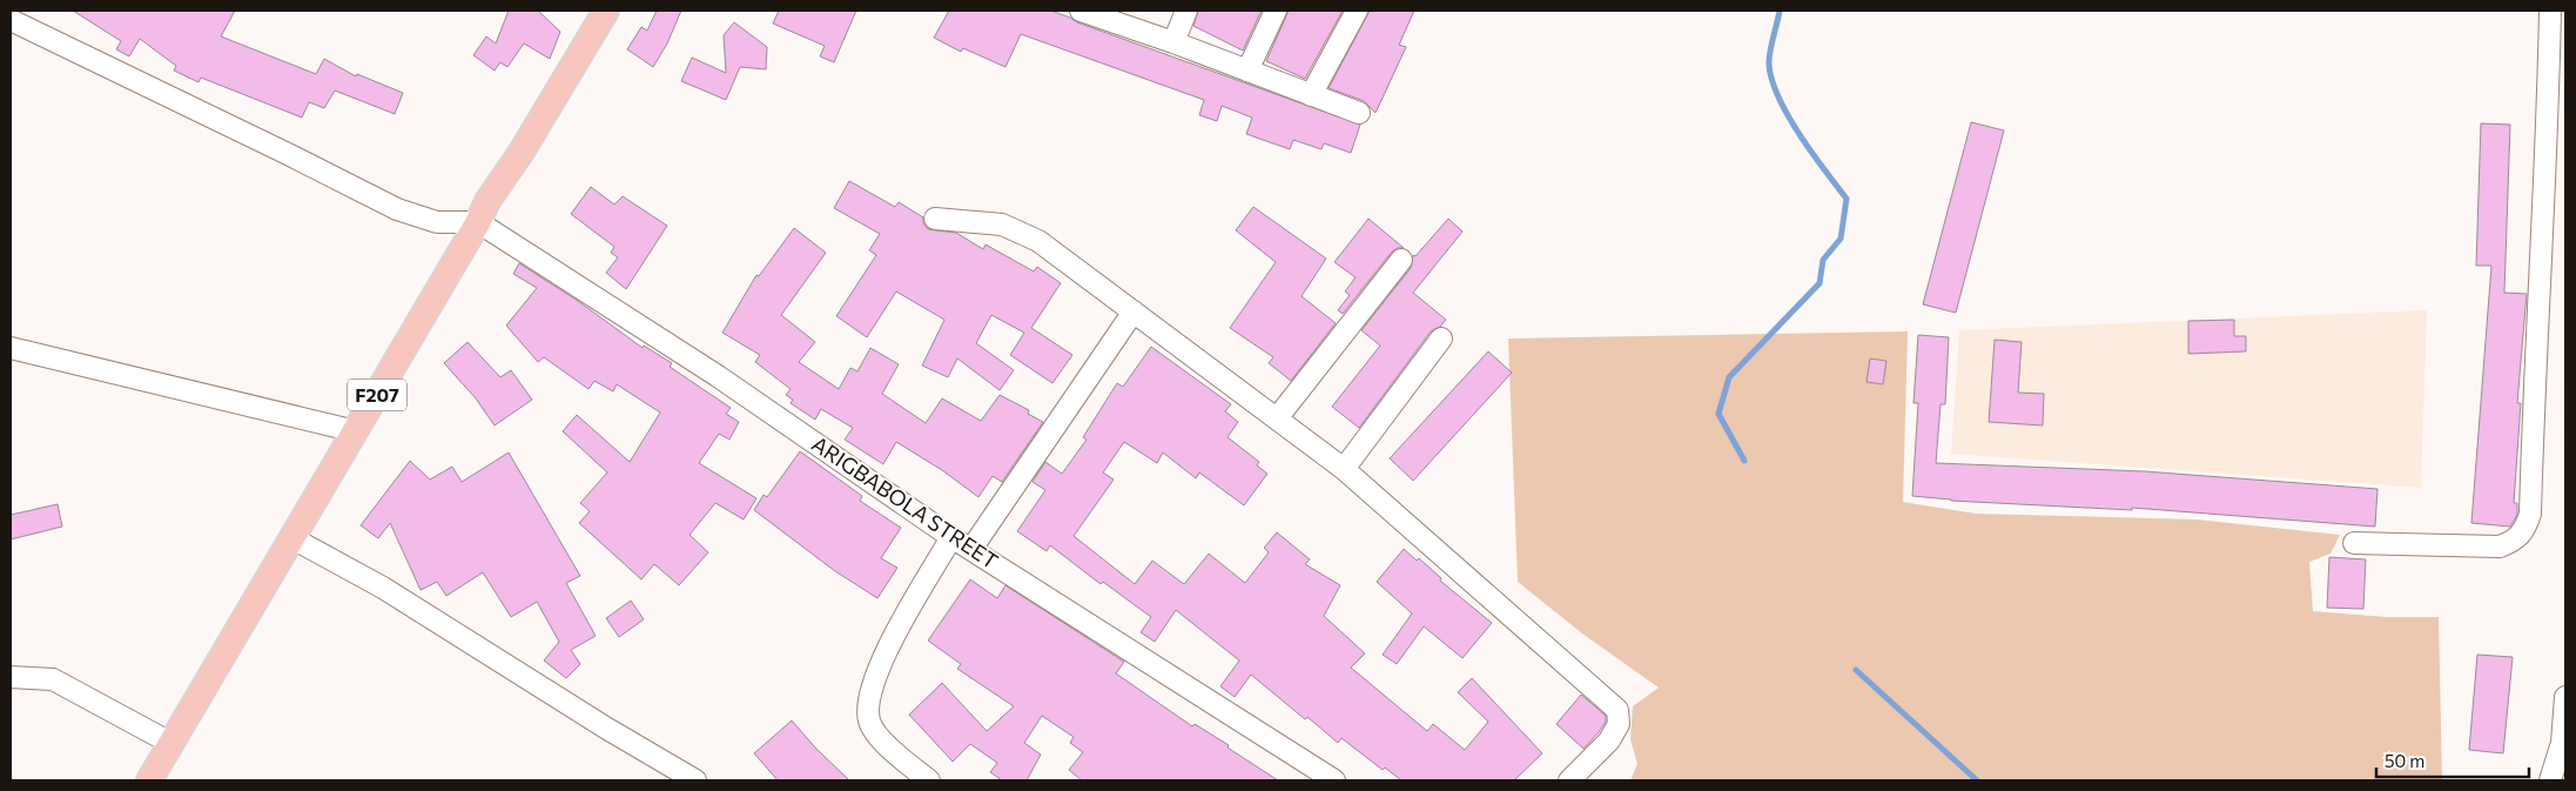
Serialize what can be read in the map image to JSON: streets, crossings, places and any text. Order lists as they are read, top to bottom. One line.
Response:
{"streets":{"main road":["F207"],"street":["ARIGBABOLA STREET"]},"crossings":[["F207","ARIGBABOLA STREET"]],"scale_bar":"50 m"}
